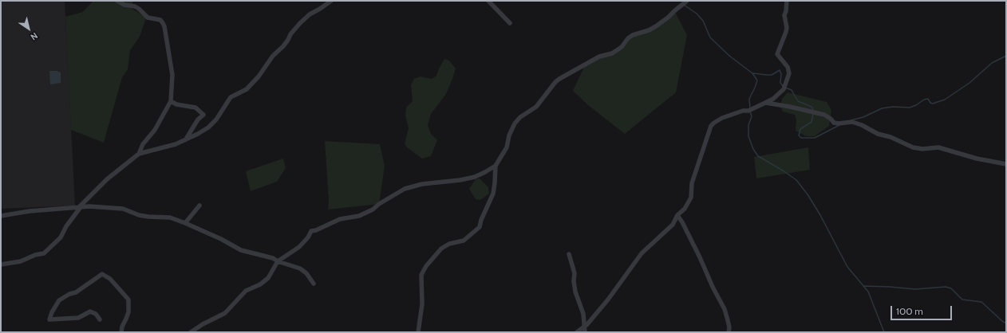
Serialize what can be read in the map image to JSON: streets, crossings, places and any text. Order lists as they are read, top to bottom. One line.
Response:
{"scale_bar":"100 m","north":"bottom right"}
